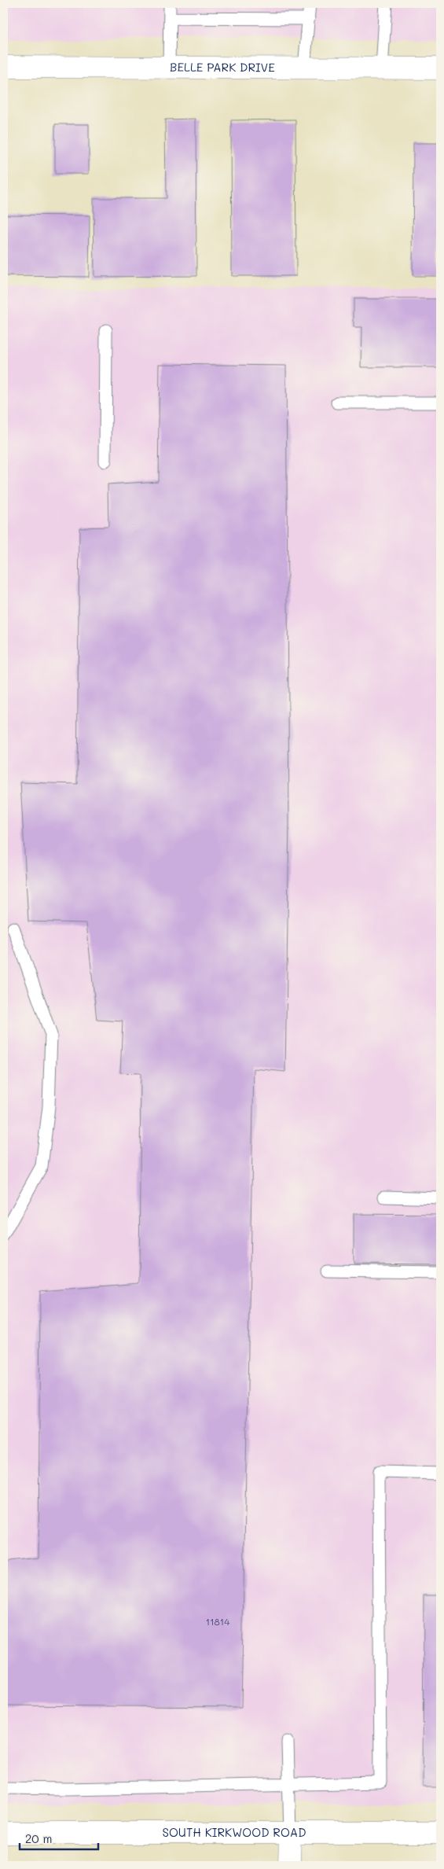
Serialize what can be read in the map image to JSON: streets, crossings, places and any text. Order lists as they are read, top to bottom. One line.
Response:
{"streets":{"main road":["BELLE PARK DRIVE","SOUTH KIRKWOOD ROAD"]},"house_numbers":["11814"],"scale_bar":"20 m"}
